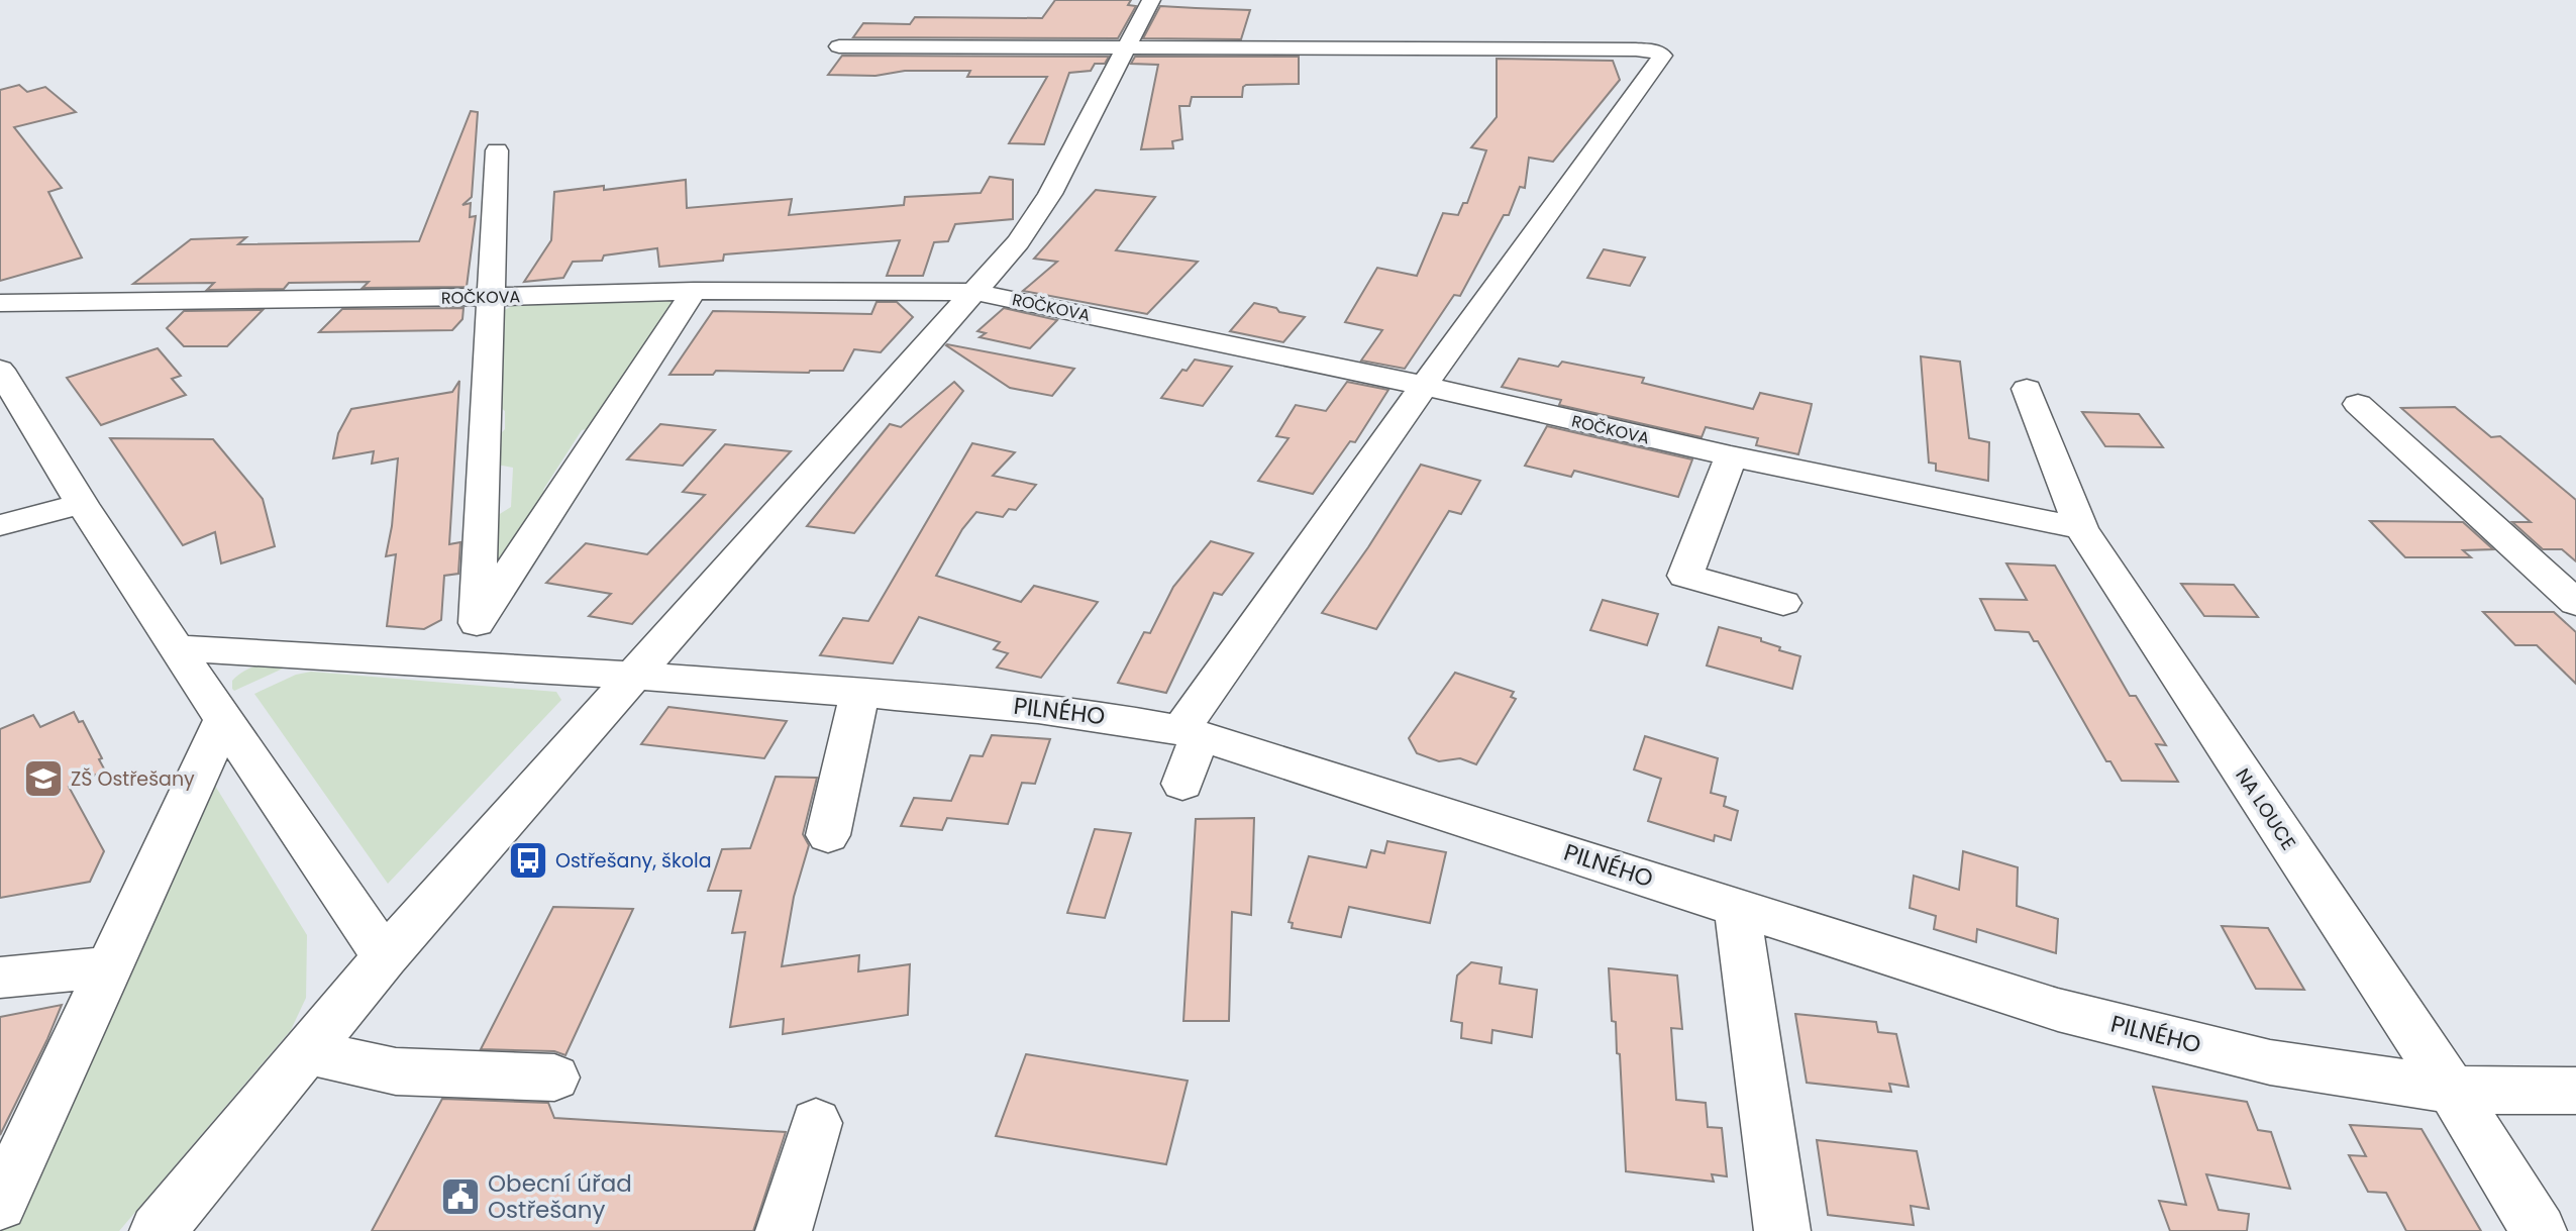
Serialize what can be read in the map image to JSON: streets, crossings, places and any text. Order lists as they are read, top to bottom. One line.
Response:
{"streets":{"street":["ROČKOVA","PILNÉHO","NA LOUCE"]},"crossings":[["ROČKOVA","NA LOUCE"],["PILNÉHO","NA LOUCE"]],"places":{"school or university":["ZŠ Ostřešany"],"bus stop":["Ostřešany, škola"],"public building":["Obecní úřad Ostřešany"]}}
